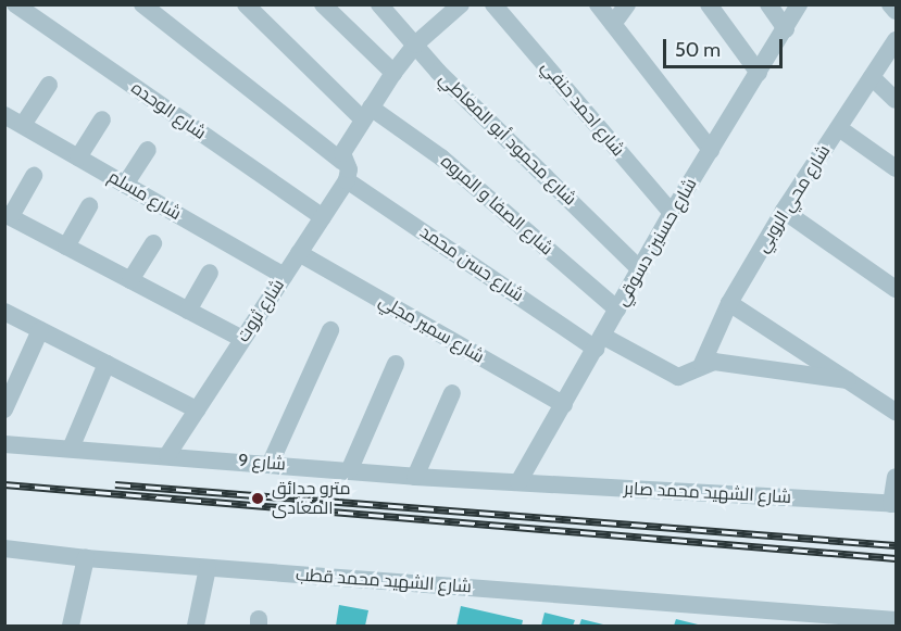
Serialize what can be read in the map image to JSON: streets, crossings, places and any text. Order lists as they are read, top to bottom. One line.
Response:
{"streets":{"street":["شارع احمد حنفي","شارع الوحده","شارع محمود أبو المعاطي","شارع مسلم","شارع محي الروبي","شارع الصفا و المروه","شارع حسنين دسوقي","شارع حسن محمد","شارع ثروت","شارع سمير مجلي","شارع 9","شارع الشهيد محمد صابر","شارع الشهيد محمد قطب"]},"crossings":[["شارع احمد حنفي","شارع حسنين دسوقي"],["شارع الوحده","شارع ثروت"],["شارع محمود أبو المعاطي","شارع حسنين دسوقي"],["شارع محمود أبو المعاطي","شارع ثروت"],["شارع مسلم","شارع ثروت"],["شارع محي الروبي","شارع حسن محمد"],["شارع الصفا و المروه","شارع حسنين دسوقي"],["شارع الصفا و المروه","شارع ثروت"],["شارع حسنين دسوقي","شارع حسن محمد"],["شارع حسنين دسوقي","شارع سمير مجلي"],["شارع حسنين دسوقي","شارع 9"],["شارع حسنين دسوقي","شارع الشهيد محمد صابر"],["شارع حسن محمد","شارع ثروت"],["شارع ثروت","شارع سمير مجلي"],["شارع ثروت","شارع 9"],["شارع 9","شارع الشهيد محمد صابر"]],"places":["مترو حدائق المعادى"],"scale_bar":"50 m"}
